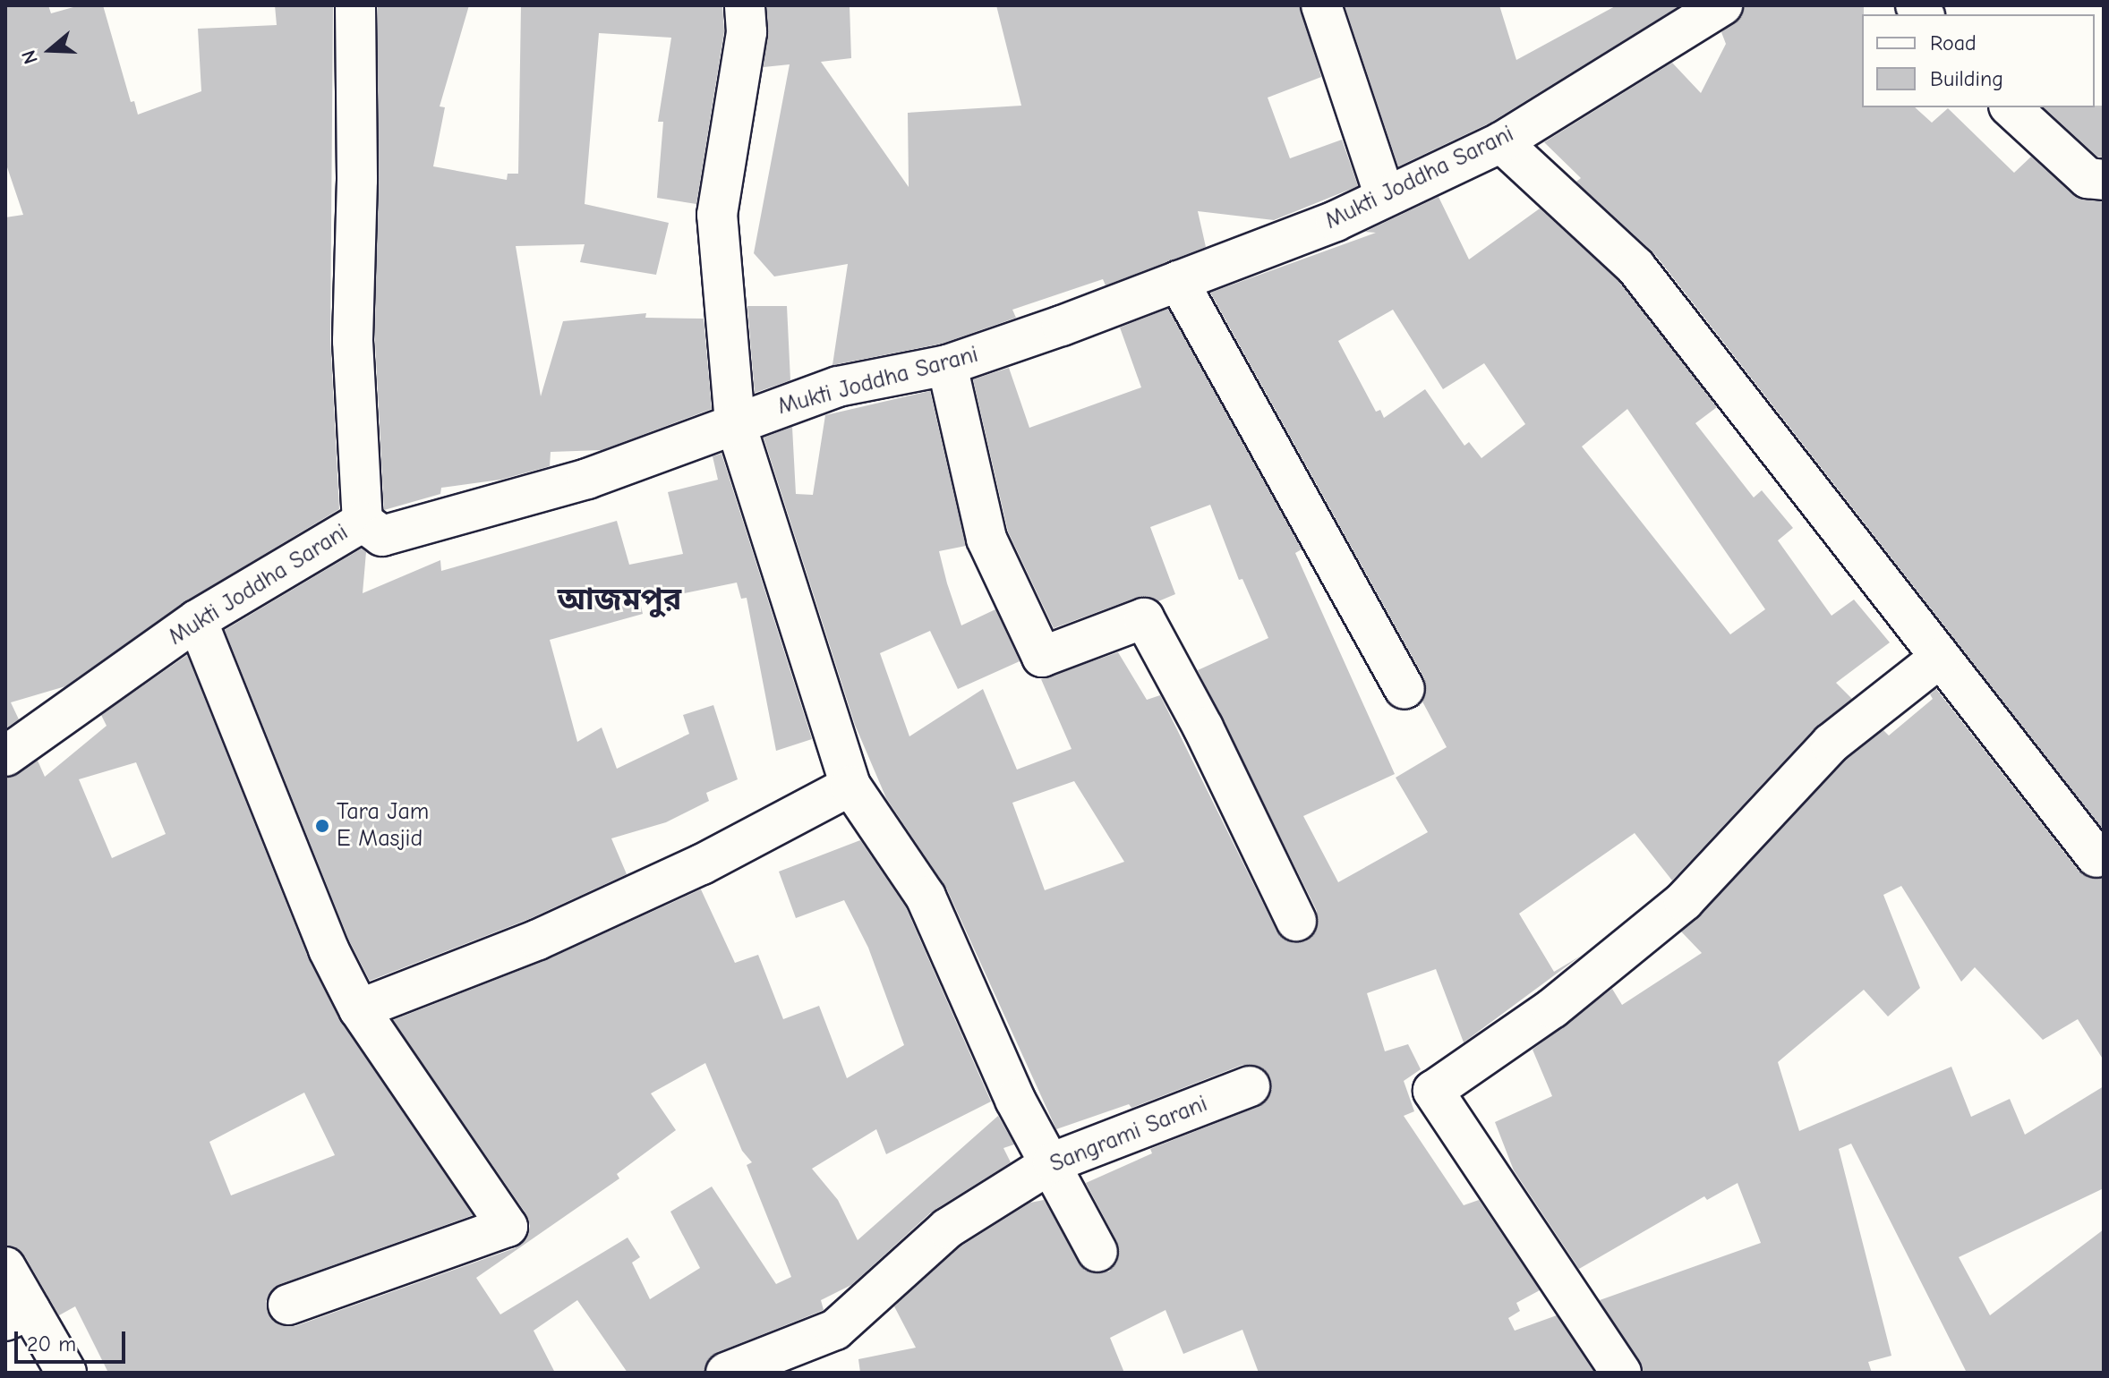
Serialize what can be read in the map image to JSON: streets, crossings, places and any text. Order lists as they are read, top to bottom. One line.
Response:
{"streets":{"street":["Mukti Joddha Sarani","Sangrami Sarani"]},"districts":["আজমপুর"],"places":["Tara Jam E Masjid"],"legend":["Road","Building"],"scale_bar":"20 m","north":"left"}
